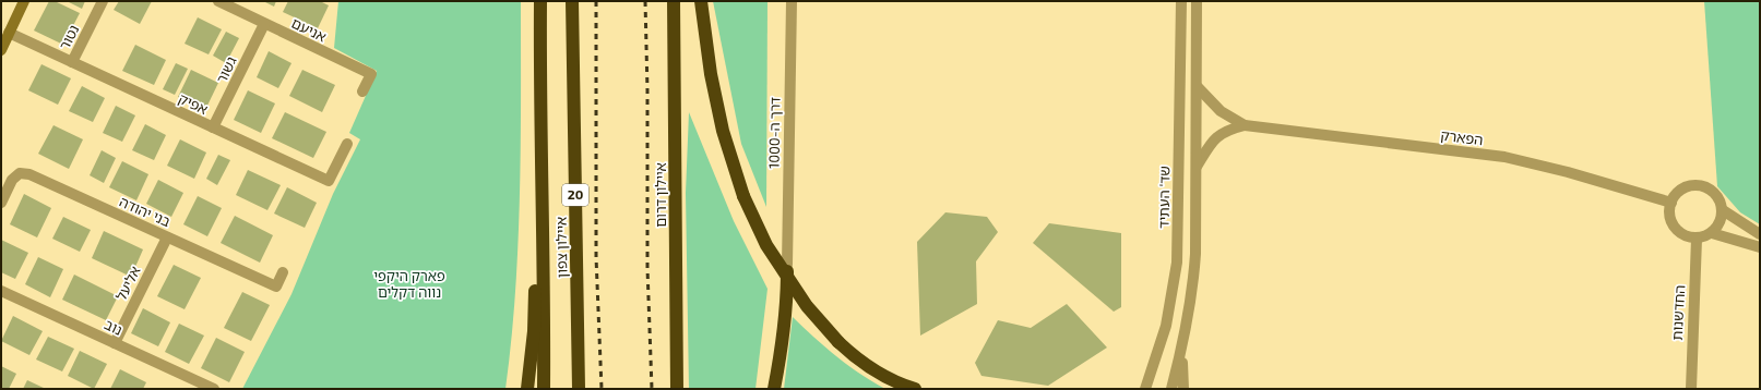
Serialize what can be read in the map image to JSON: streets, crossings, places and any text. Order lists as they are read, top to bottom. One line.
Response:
{"streets":{"highway":["20","איילון דרום","איילון צפון"],"street":["אניעם","נטור","גשור","אפיק","דרך ה-1000","הפארק","שד' העתיד","בני יהודה","אליעל","החדשנות","נוב"]},"crossings":[["אניעם","גשור"],["נטור","אפיק"],["גשור","אפיק"],["הפארק","החדשנות"],["בני יהודה","אליעל"],["אליעל","נוב"]],"parks":["פארק היקפי נווה דקלים"]}
